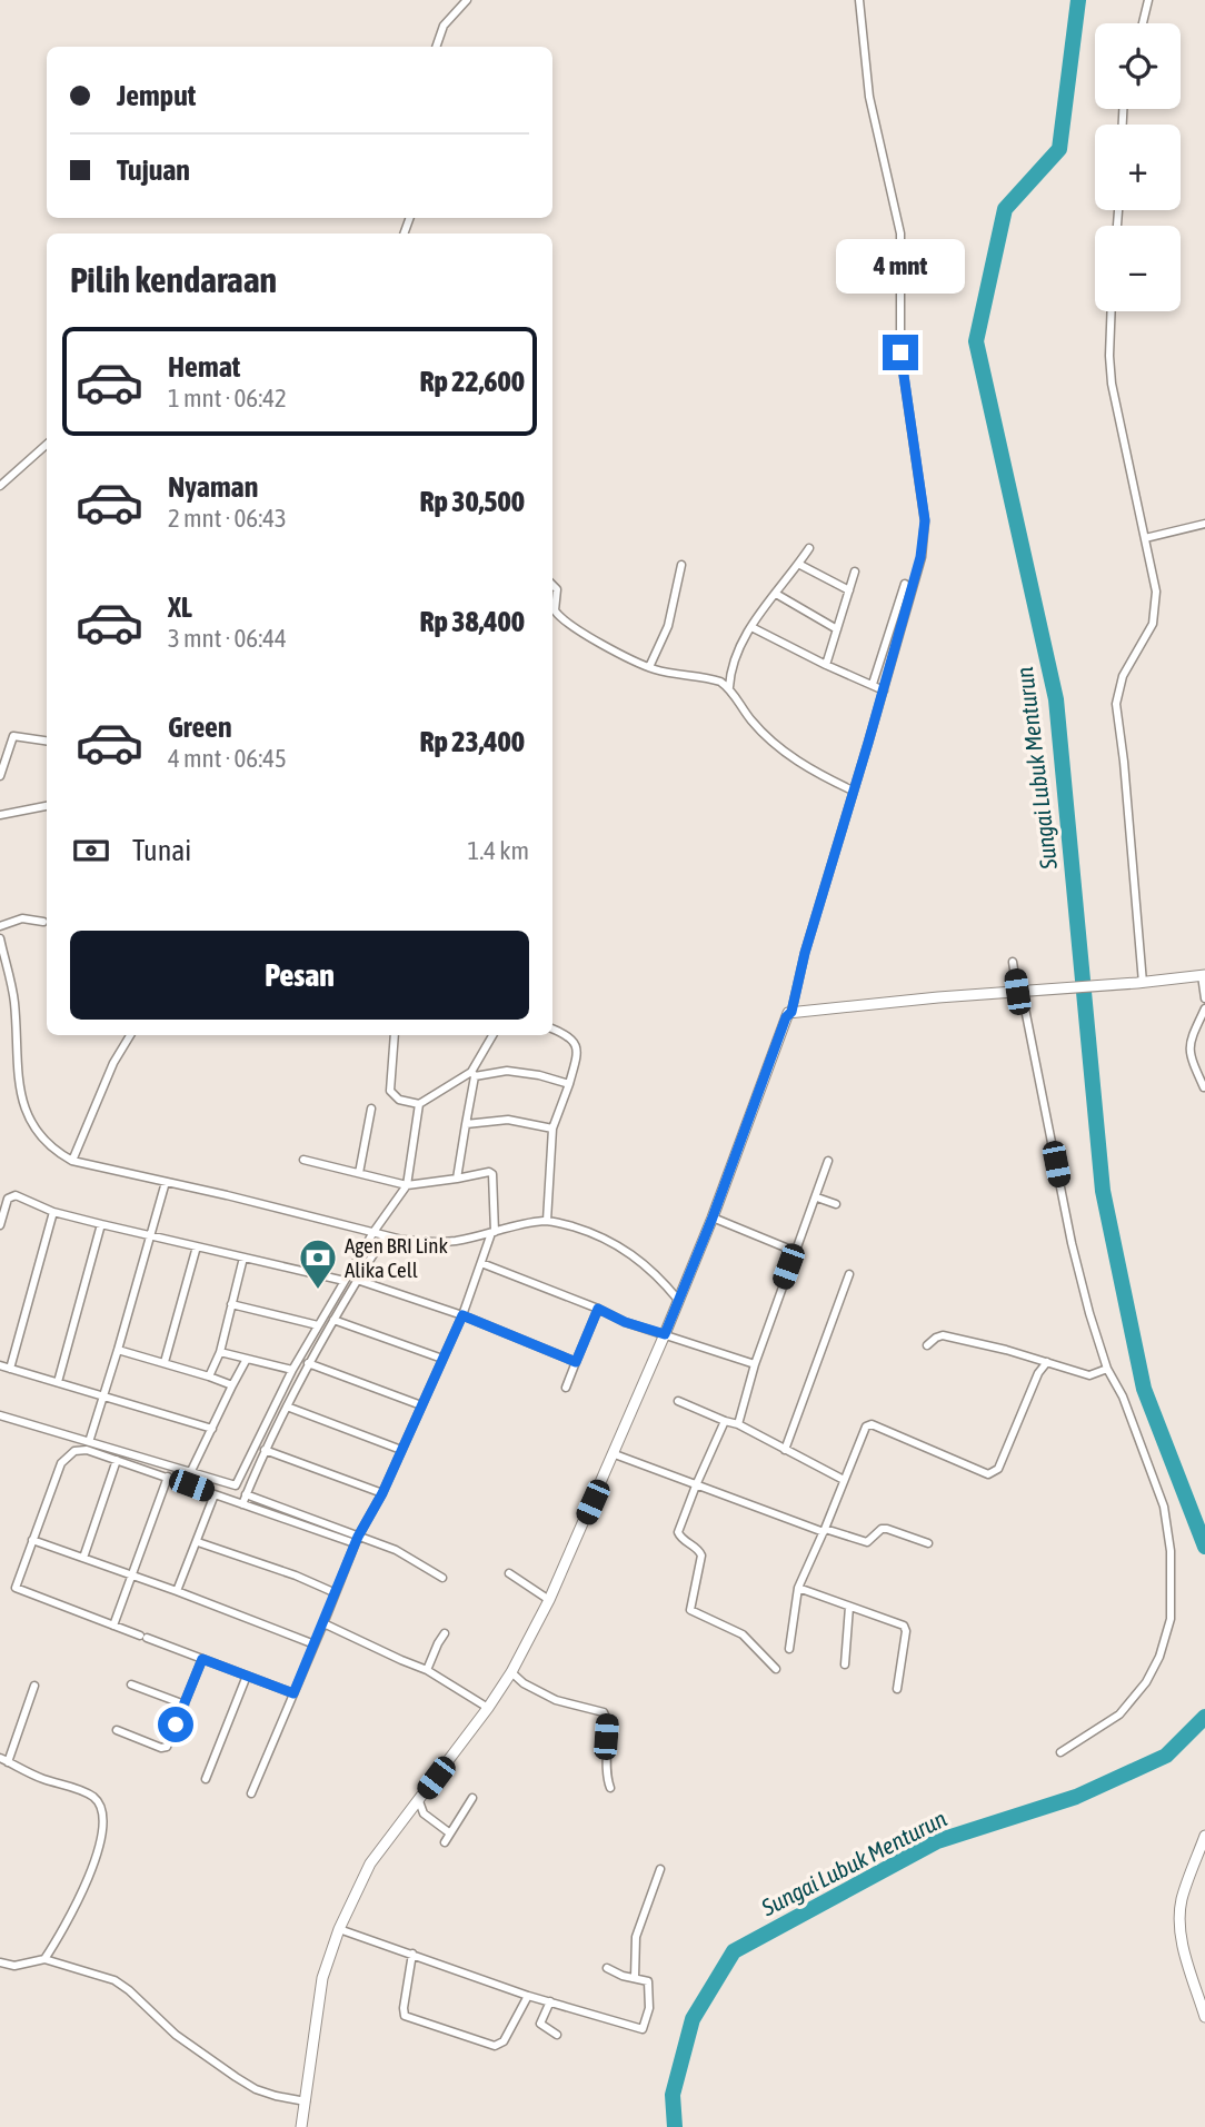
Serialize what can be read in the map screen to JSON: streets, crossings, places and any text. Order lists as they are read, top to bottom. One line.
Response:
{"water":["Sungai Lubuk Menturun"],"places":{"bank":["Agen BRI Link Alika Cell"]},"page":{"map_buttons":["+","−"],"banner":["Jemput","Tujuan"],"heading":"Pilih kendaraan","bubble":"4 mnt","list":[{"name":"Hemat","note":"1 mnt · 06:42","value":"Rp 22,600"},{"name":"Nyaman","note":"2 mnt · 06:43","value":"Rp 30,500"},{"name":"XL","note":"3 mnt · 06:44","value":"Rp 38,400"},{"name":"Green","note":"4 mnt · 06:45","value":"Rp 23,400"}],"pay":["Tunai","1.4 km"],"buttons":"Pesan"}}
